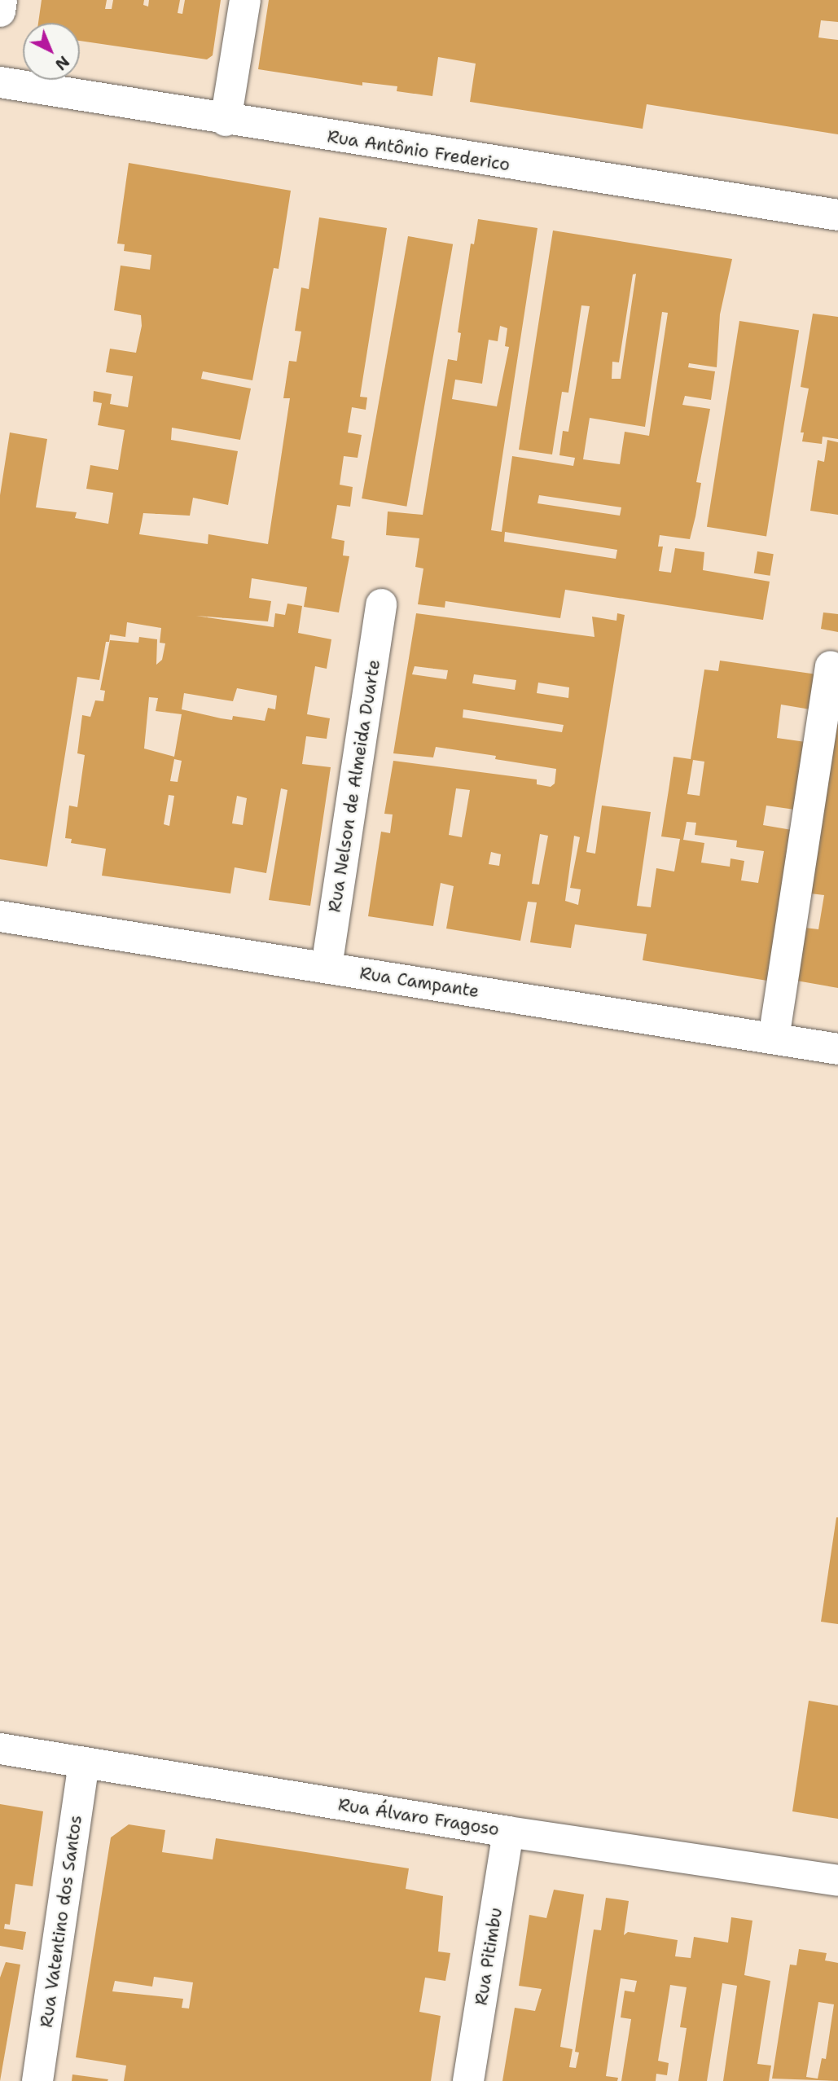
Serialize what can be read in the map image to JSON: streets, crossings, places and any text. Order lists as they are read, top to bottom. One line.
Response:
{"streets":{"street":["Rua Antônio Frederico","Rua Nelson de Almeida Duarte","Rua Campante","Rua Álvaro Fragoso","Rua Vatentino dos Santos","Rua Pitimbu"]},"crossings":[["Rua Nelson de Almeida Duarte","Rua Campante"],["Rua Álvaro Fragoso","Rua Vatentino dos Santos"],["Rua Álvaro Fragoso","Rua Pitimbu"]],"north":"bottom right"}
